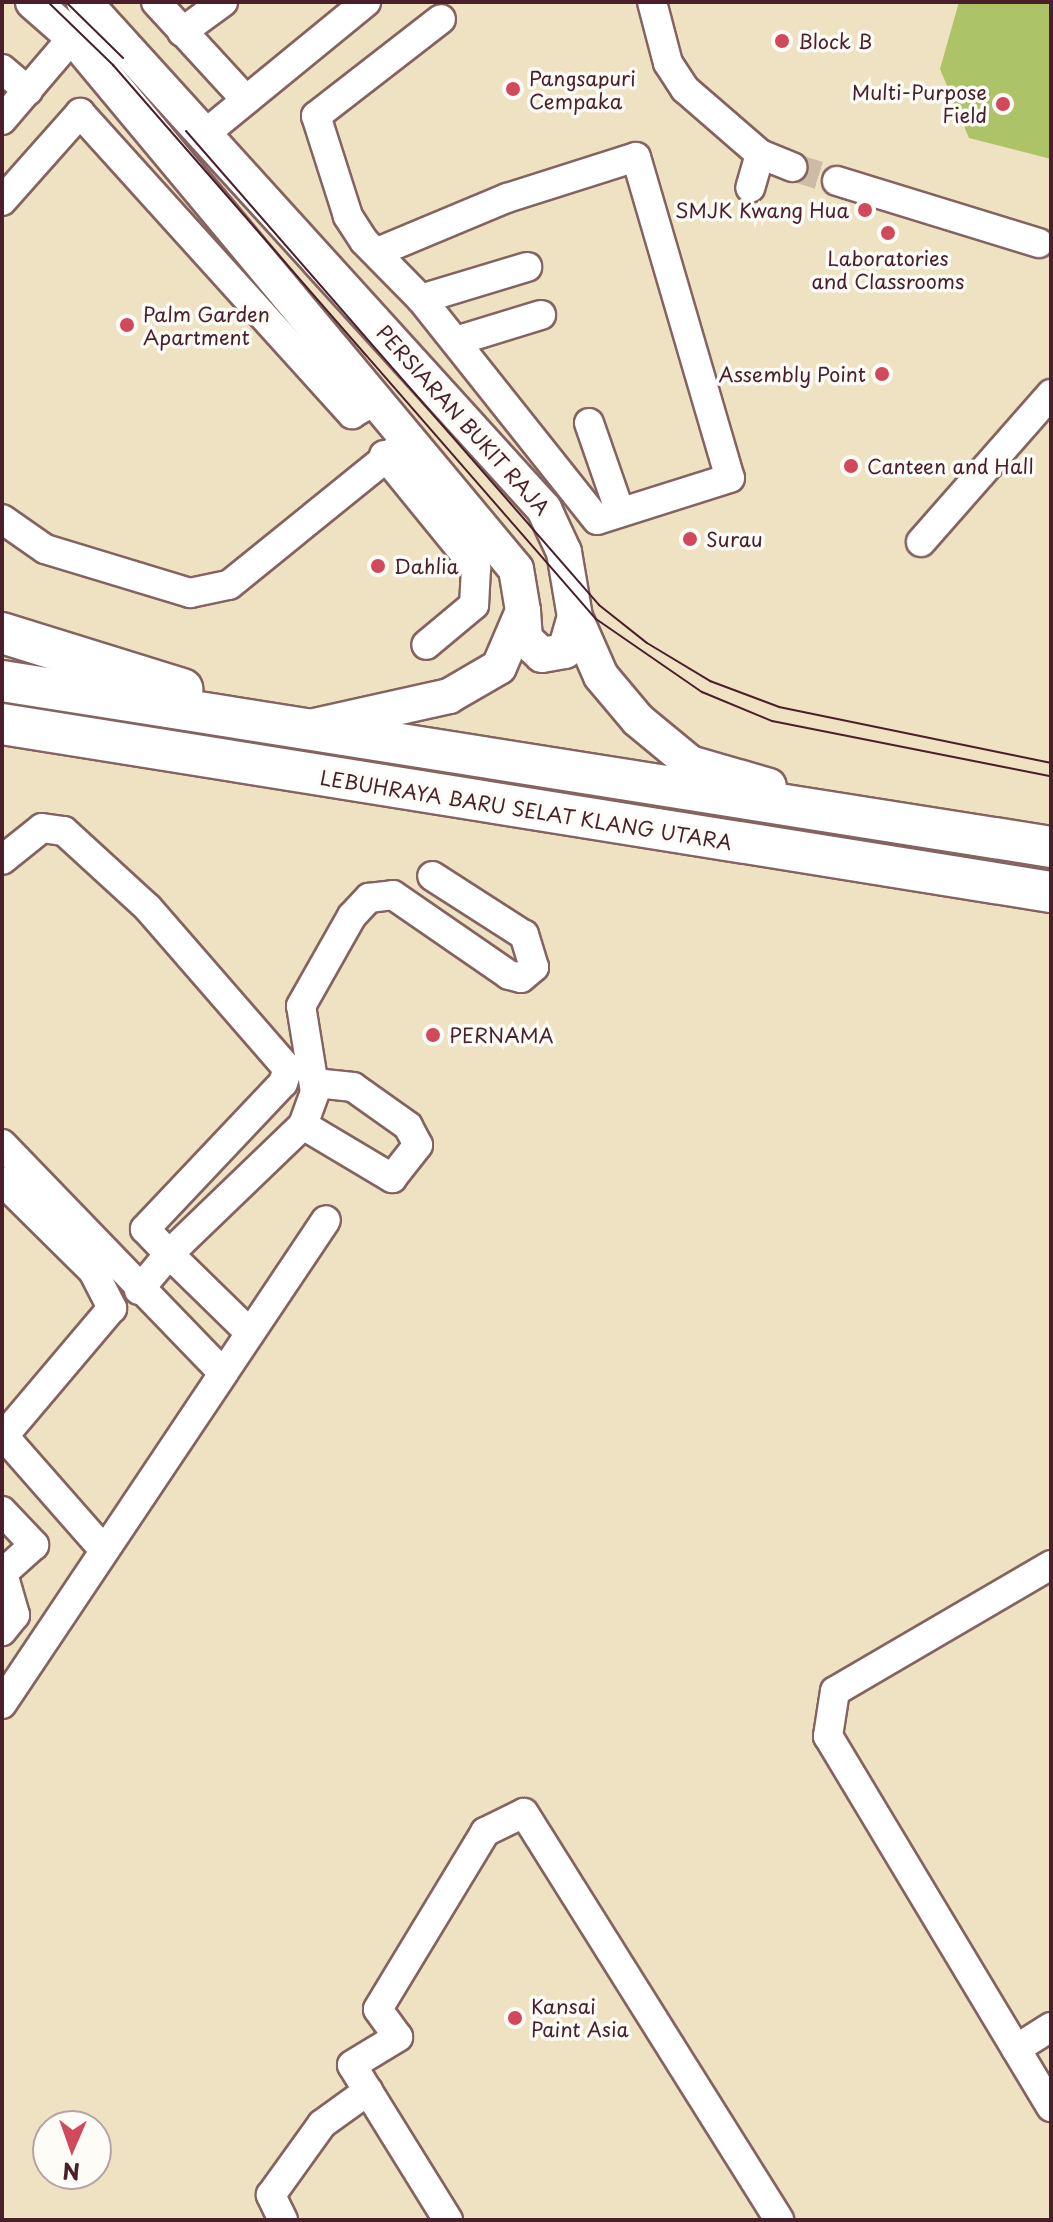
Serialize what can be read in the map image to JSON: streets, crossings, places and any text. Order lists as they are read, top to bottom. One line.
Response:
{"streets":{"highway":["LEBUHRAYA BARU SELAT KLANG UTARA"],"main road":["PERSIARAN BUKIT RAJA"]},"places":["Block B","Pangsapuri Cempaka","Multi-Purpose Field","SMJK Kwang Hua","Laboratories and Classrooms","Palm Garden Apartment","Assembly Point","Canteen and Hall","Surau","Dahlia","PERNAMA","Kansai Paint Asia"],"north":"bottom"}
